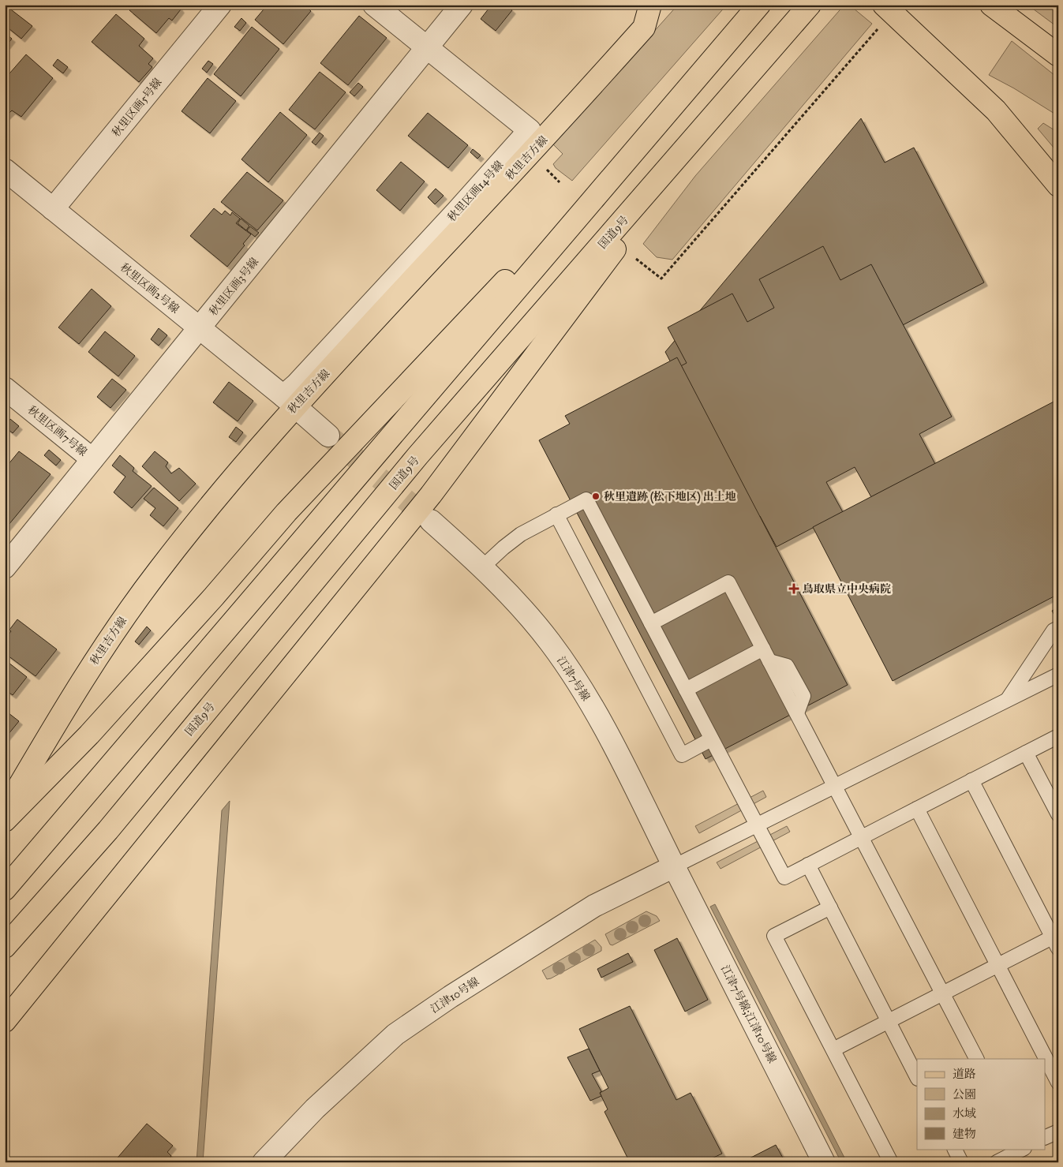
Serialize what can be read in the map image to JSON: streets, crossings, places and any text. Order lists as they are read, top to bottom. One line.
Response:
{"streets":{"main road":["秋里吉方線","国道9号"],"street":["秋里区画5号線","秋里区画14号線","秋里区画3号線","秋里区画2号線","秋里区画7号線","江津7号線","江津10号線","江津7号線;江津10号線"]},"crossings":[["秋里区画5号線","秋里区画2号線"],["秋里吉方線","秋里区画14号線"],["秋里吉方線","秋里区画2号線"],["秋里区画14号線","秋里区画3号線"],["秋里区画14号線","秋里区画2号線"],["秋里区画3号線","秋里区画2号線"],["秋里区画3号線","秋里区画7号線"],["江津7号線","江津10号線"],["江津7号線","江津7号線;江津10号線"],["江津10号線","江津7号線;江津10号線"]],"places":{"other":["秋里遺跡 (松下地区) 出土地"],"health":["鳥取県立中央病院"]},"legend":["道路","公園","水域","建物"]}
